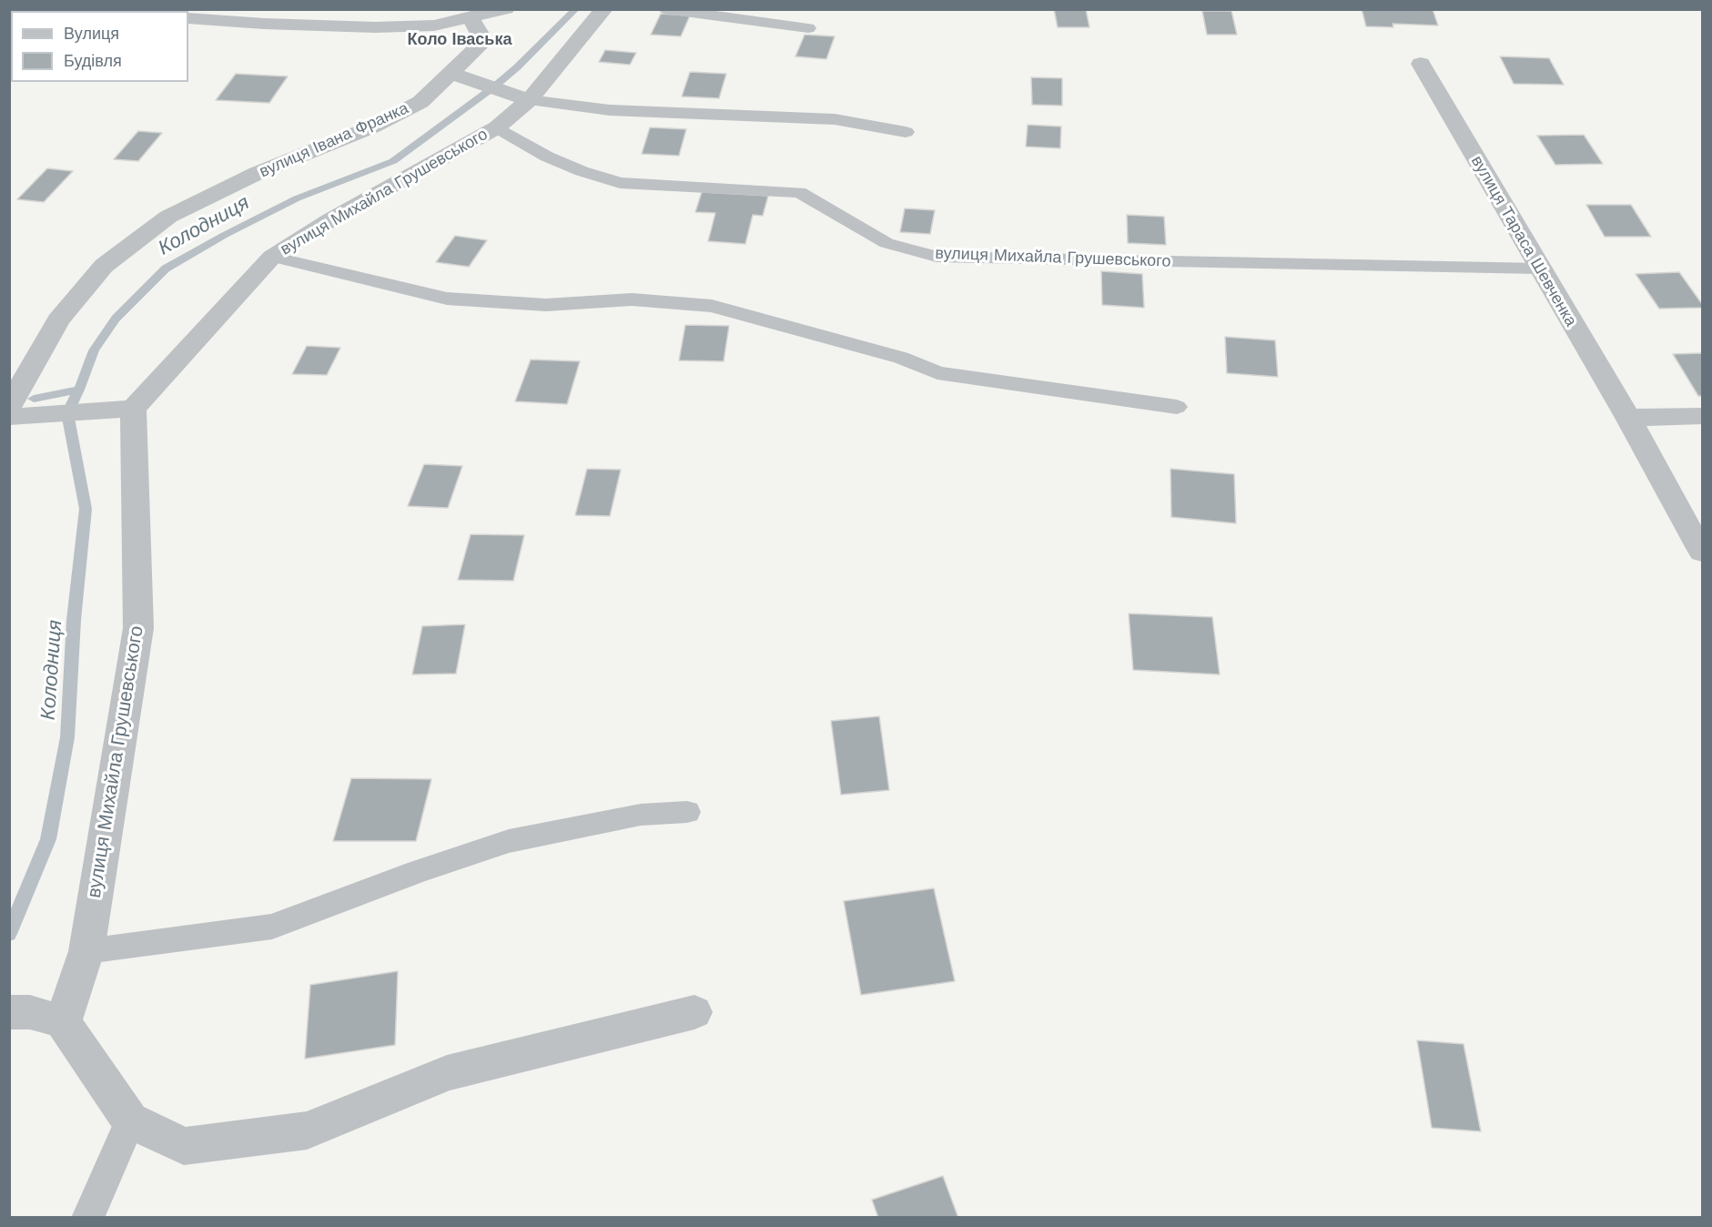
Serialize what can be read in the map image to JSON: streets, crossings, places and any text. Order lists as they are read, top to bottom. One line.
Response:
{"streets":{"street":["вулиця Івана Франка","вулиця Михайла Грушевського","вулиця Тараса Шевченка"]},"crossings":[["вулиця Михайла Грушевського","вулиця Тараса Шевченка"]],"districts":["Коло Іваська"],"water":["Колодниця"],"legend":["Вулиця","Будівля"]}
